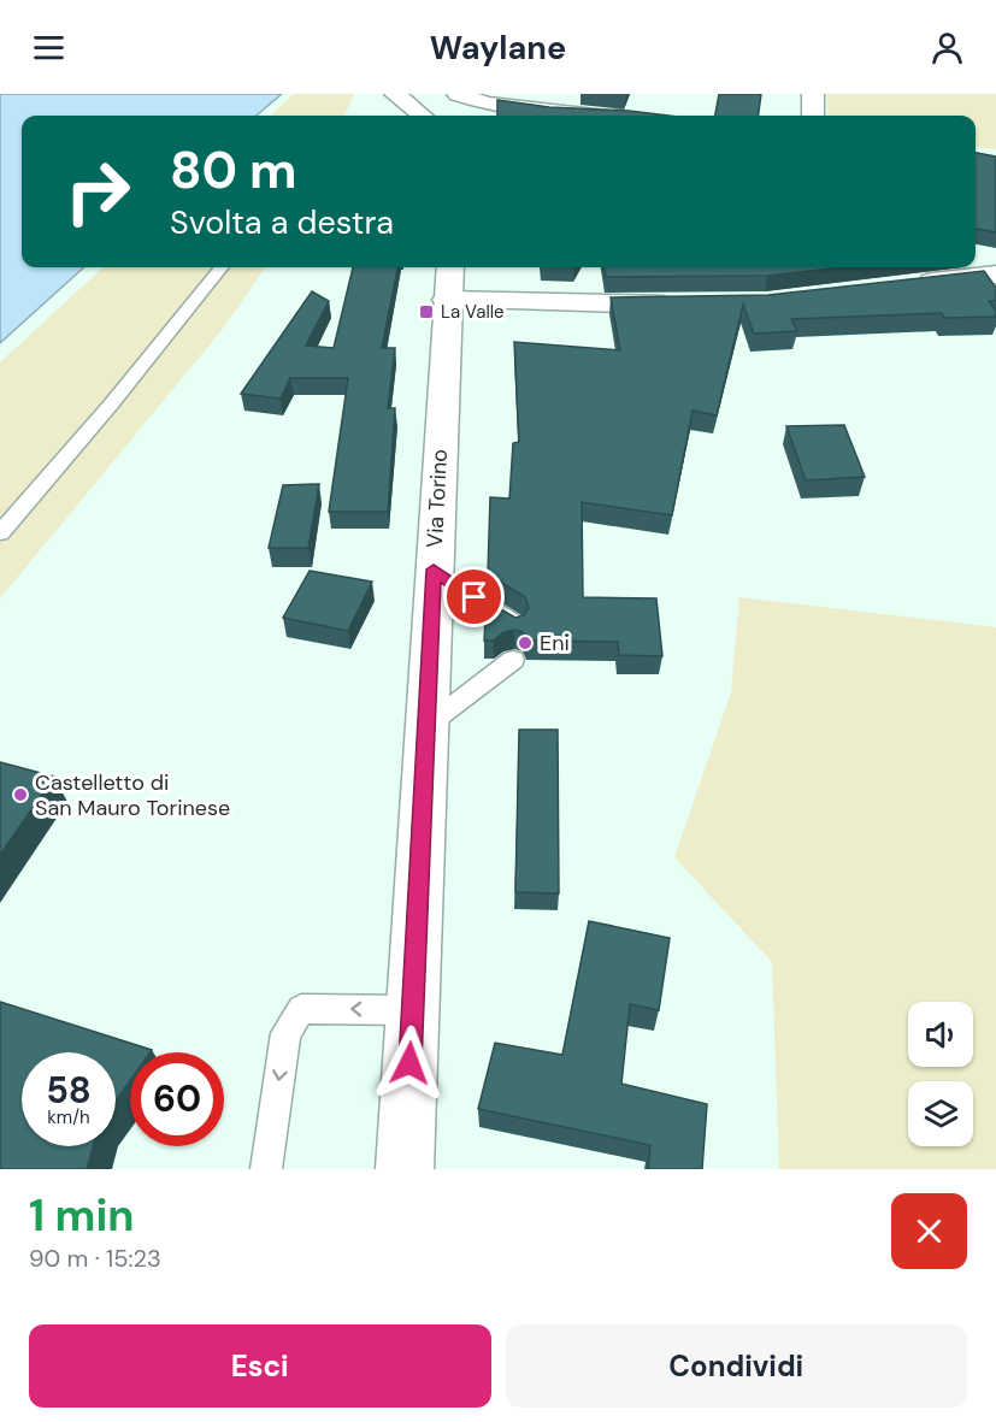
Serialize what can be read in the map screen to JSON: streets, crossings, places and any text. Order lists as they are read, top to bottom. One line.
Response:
{"streets":{"main road":["Via Torino"]},"places":{"transit":["La Valle"],"other":["Eni","Castelletto di San Mauro Torinese"]},"page":{"header":"Waylane","turn":["80 m","Svolta a destra"],"speed":"58 km/h","limit":"60","heading":["1 min","90 m · 15:23"],"buttons":["Esci","Condividi"]}}
